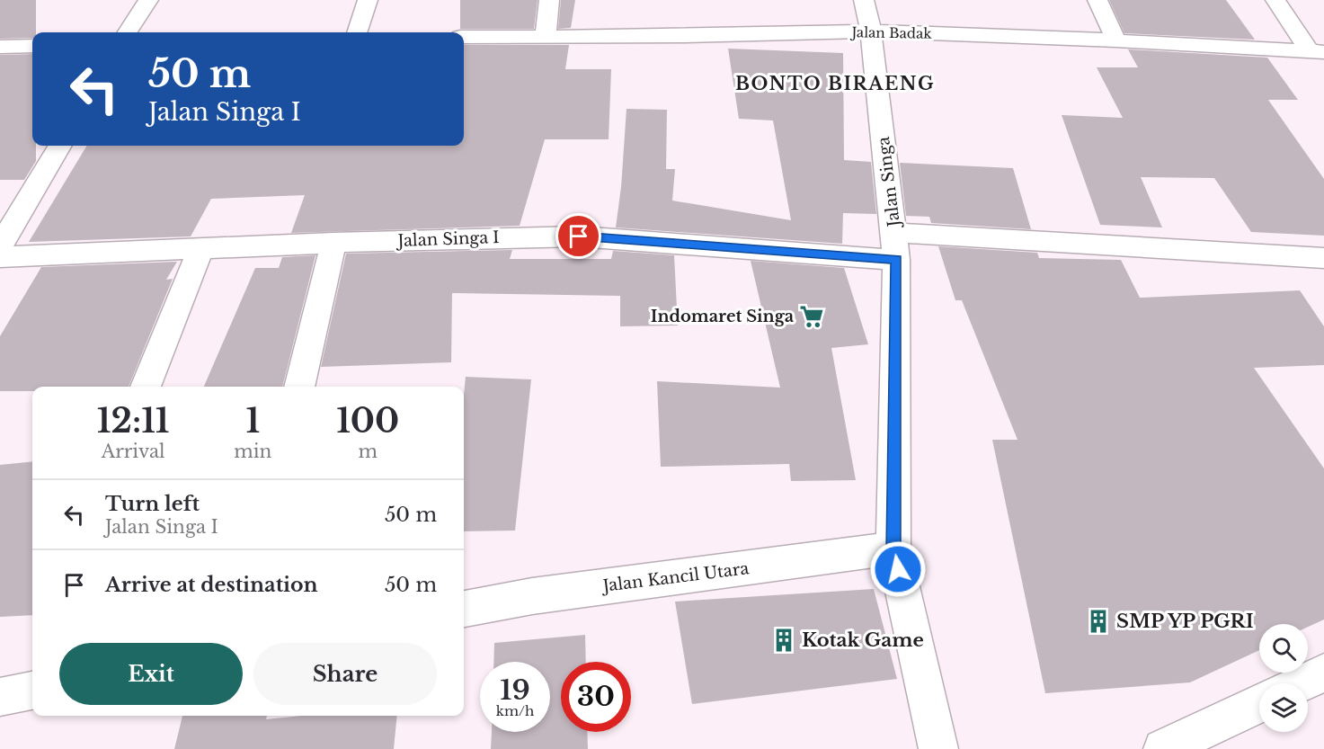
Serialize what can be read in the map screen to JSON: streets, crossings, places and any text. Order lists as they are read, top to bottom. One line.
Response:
{"streets":{"street":["Jalan Badak","Jalan Singa","Jalan Singa I","Jalan Kancil Utara"]},"crossings":[["Jalan Badak","Jalan Singa"],["Jalan Singa","Jalan Singa I"],["Jalan Singa","Jalan Kancil Utara"]],"districts":["BONTO BIRAENG"],"places":{"supermarket":["Indomaret Singa"],"building":["SMP YP PGRI","Kotak Game"]},"page":{"turn":["50 m","Jalan Singa I"],"eta":["12:11","Arrival","1","min","100","m"],"list":[{"name":"Turn left","note":"Jalan Singa I","value":"50 m"},{"name":"Arrive at destination","value":"50 m"}],"buttons":["Exit","Share"],"speed":"19 km/h","limit":"30"}}
